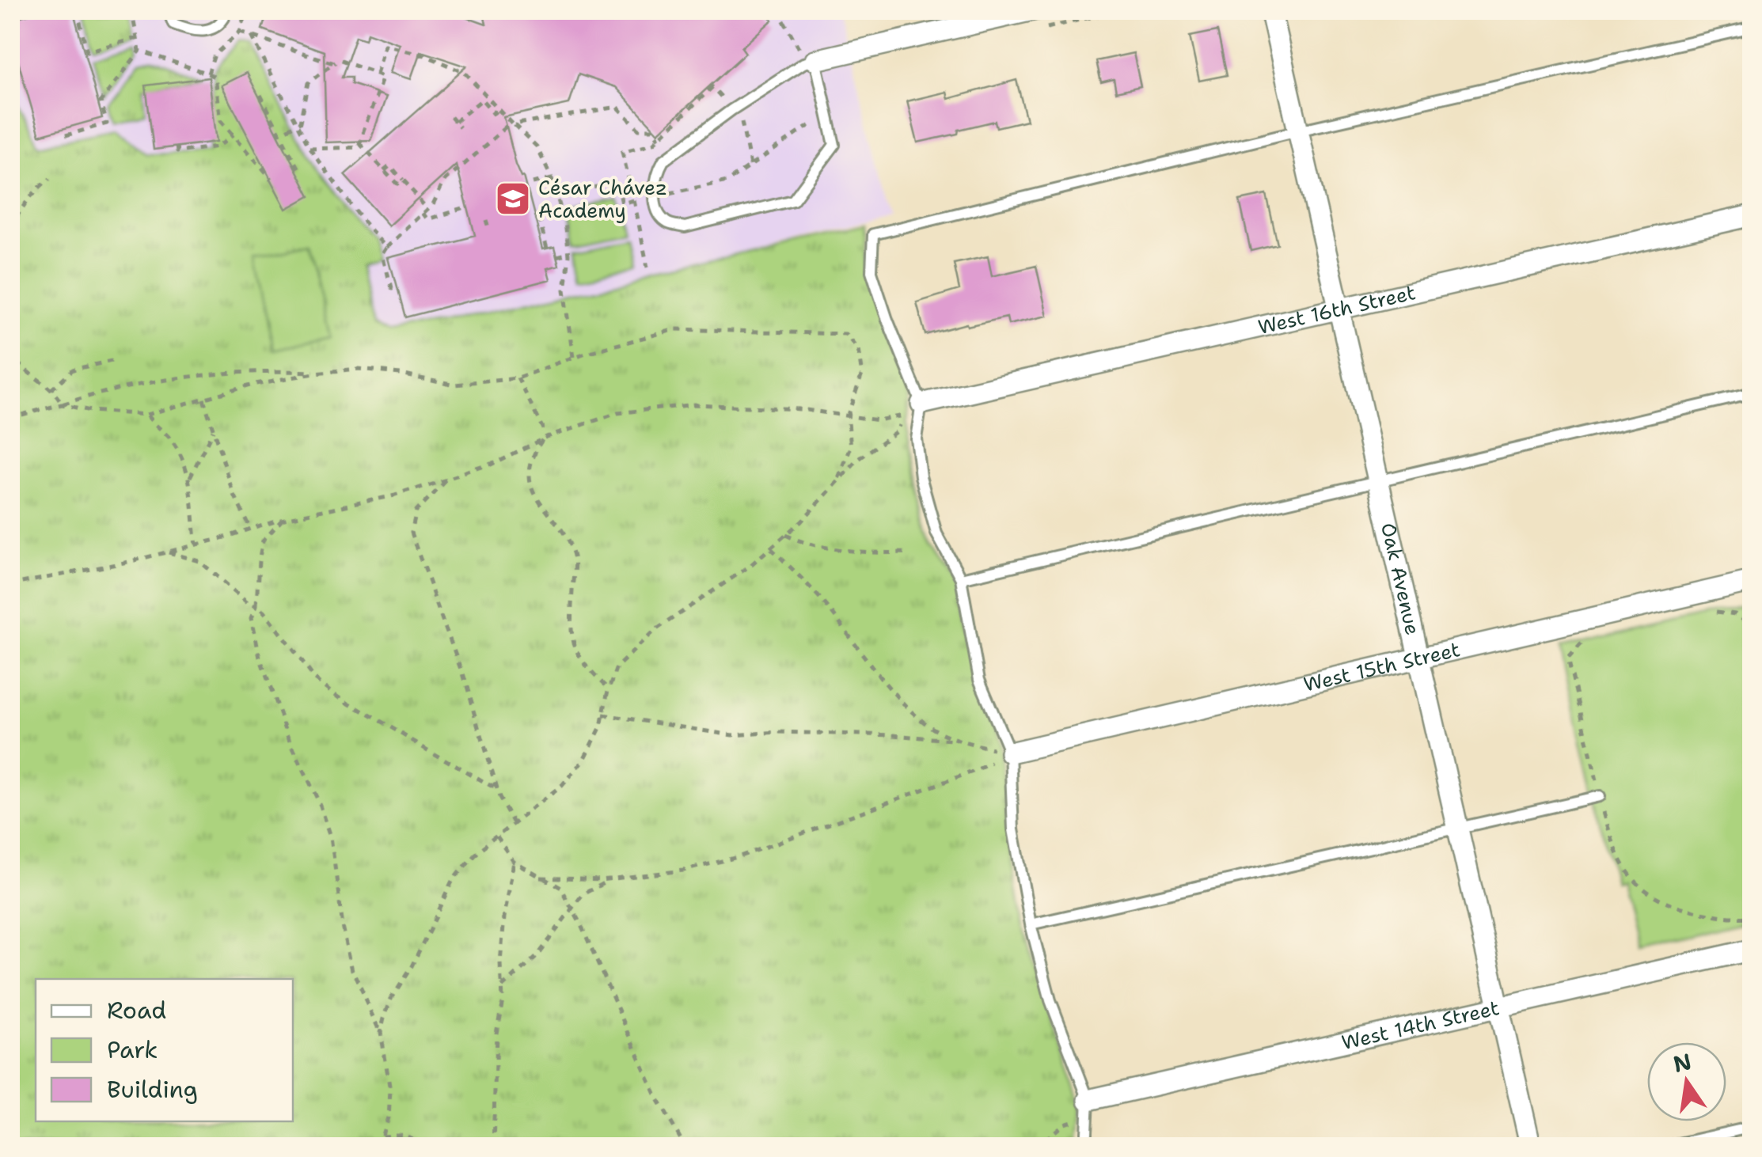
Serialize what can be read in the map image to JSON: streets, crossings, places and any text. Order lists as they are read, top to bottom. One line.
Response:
{"streets":{"street":["West 16th Street","Oak Avenue","West 15th Street","West 14th Street"]},"crossings":[["West 16th Street","Oak Avenue"],["Oak Avenue","West 15th Street"],["Oak Avenue","West 14th Street"]],"places":{"school or university":["César Chávez Academy"]},"legend":["Road","Park","Building"],"north":"top"}
